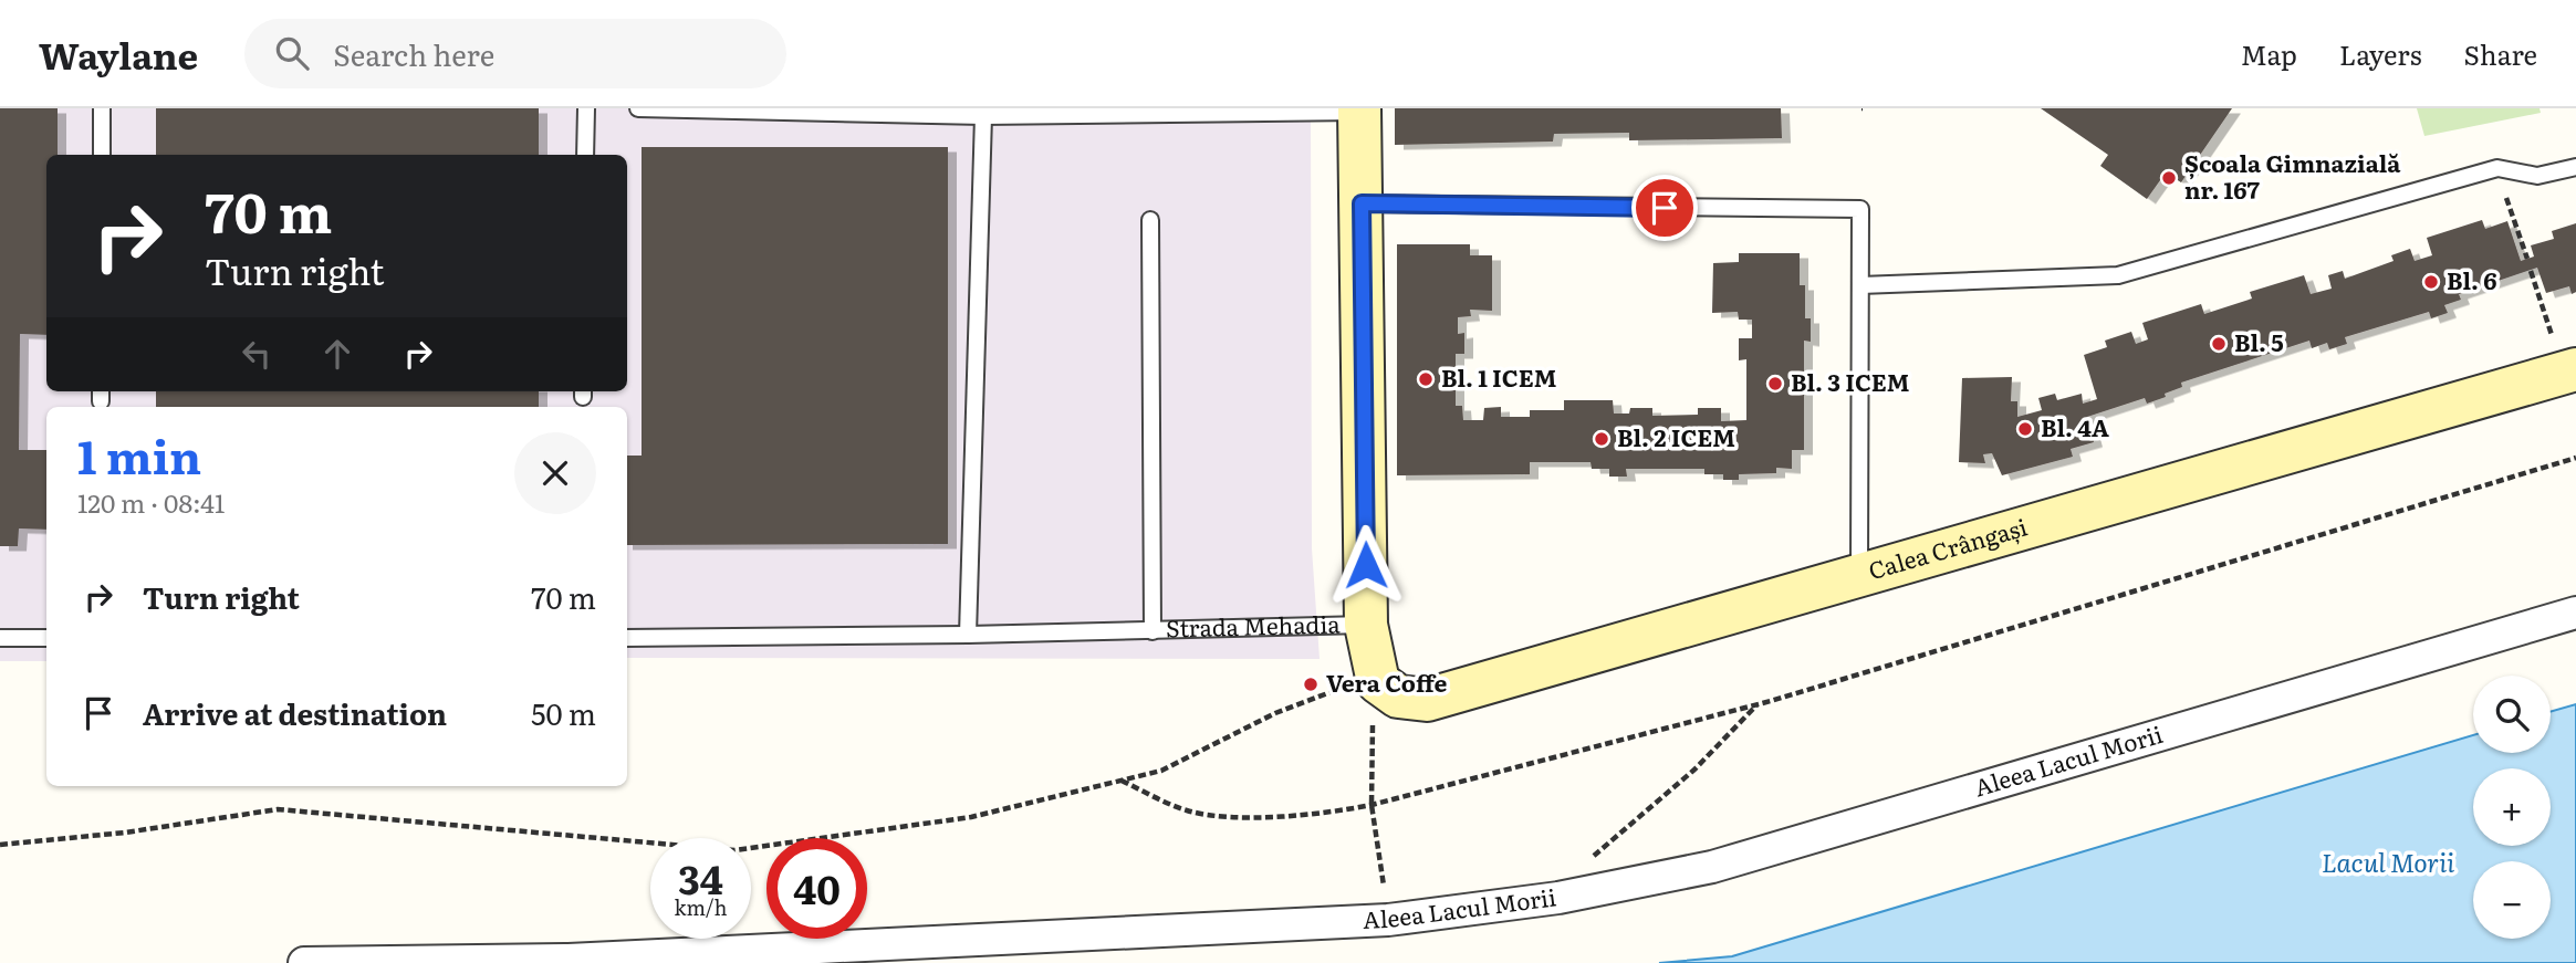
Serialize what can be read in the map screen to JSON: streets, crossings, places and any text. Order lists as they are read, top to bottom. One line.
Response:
{"streets":{"street":["Calea Crângași","Strada Mehadia","Aleea Lacul Morii"]},"crossings":[["Calea Crângași","Strada Mehadia"]],"water":["Lacul Morii"],"places":["Școala Gimnazială nr. 167","Bl. 6","Bl. 5","Bl. 1 ICEM","Bl. 3 ICEM","Bl. 4A","Bl. 2 ICEM","Vera Coffe"],"page":{"header":"Waylane","search":"Search here","nav":["Map","Layers","Share"],"turn":["70 m","Turn right"],"heading":["1 min","120 m · 08:41"],"list":[{"name":"Turn right","value":"70 m"},{"name":"Arrive at destination","value":"50 m"}],"map_buttons":["+","−"],"speed":"34 km/h","limit":"40"}}
